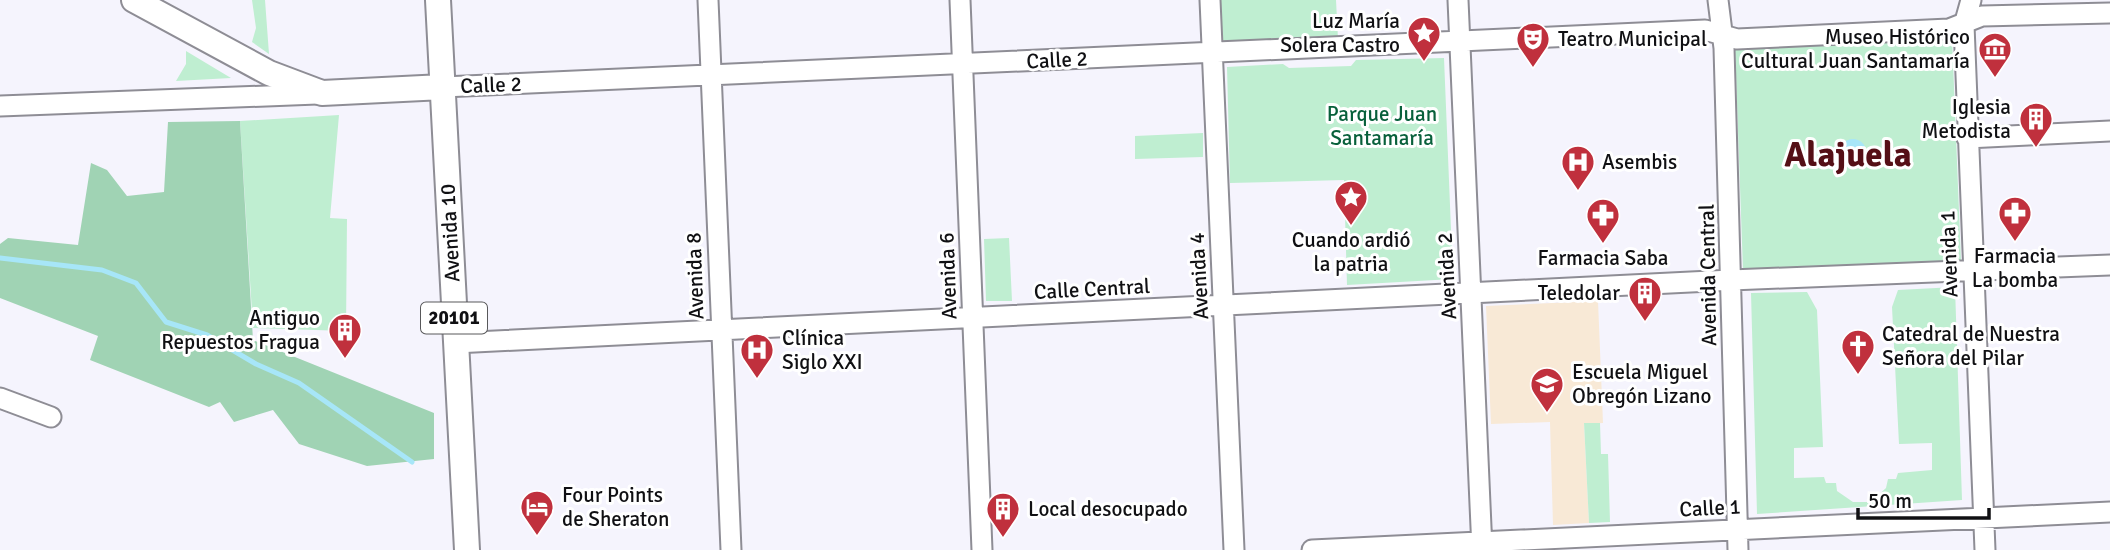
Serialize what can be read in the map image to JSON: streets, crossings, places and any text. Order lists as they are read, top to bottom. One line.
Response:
{"streets":{"main road":["Calle 2","Avenida 10","20101"],"street":["Avenida 1","Avenida Central","Avenida 8","Avenida 6","Avenida 4","Avenida 2","Calle Central","Calle 1"]},"crossings":[["Calle 2","Avenida 10"],["Calle 2","Avenida 1"],["Calle 2","Avenida Central"],["Calle 2","Avenida 8"],["Calle 2","Avenida 6"],["Calle 2","Avenida 4"],["Calle 2","Avenida 2"],["Avenida 10","Calle Central"],["Avenida 1","Calle Central"],["Avenida 1","Calle 1"],["Avenida Central","Calle Central"],["Avenida Central","Calle 1"],["Avenida 8","Calle Central"],["Avenida 6","Calle Central"],["Avenida 4","Calle Central"],["Avenida 2","Calle Central"],["Avenida 2","Calle 1"]],"districts":["Alajuela"],"parks":["Parque Juan Santamaría"],"places":{"place":["Luz María Solera Castro","Cuando ardió la patria"],"theatre":["Teatro Municipal"],"museum":["Museo Histórico Cultural Juan Santamaría"],"building":["Iglesia Metodista","Teledolar","Antiguo Repuestos Fragua","Local desocupado"],"hospital":["Asembis","Clínica Siglo XXI"],"pharmacy":["Farmacia La bomba","Farmacia Saba"],"church":["Catedral de Nuestra Señora del Pilar"],"school or university":["Escuela Miguel Obregón Lizano"],"hotel":["Four Points de Sheraton"]},"scale_bar":"50 m"}
